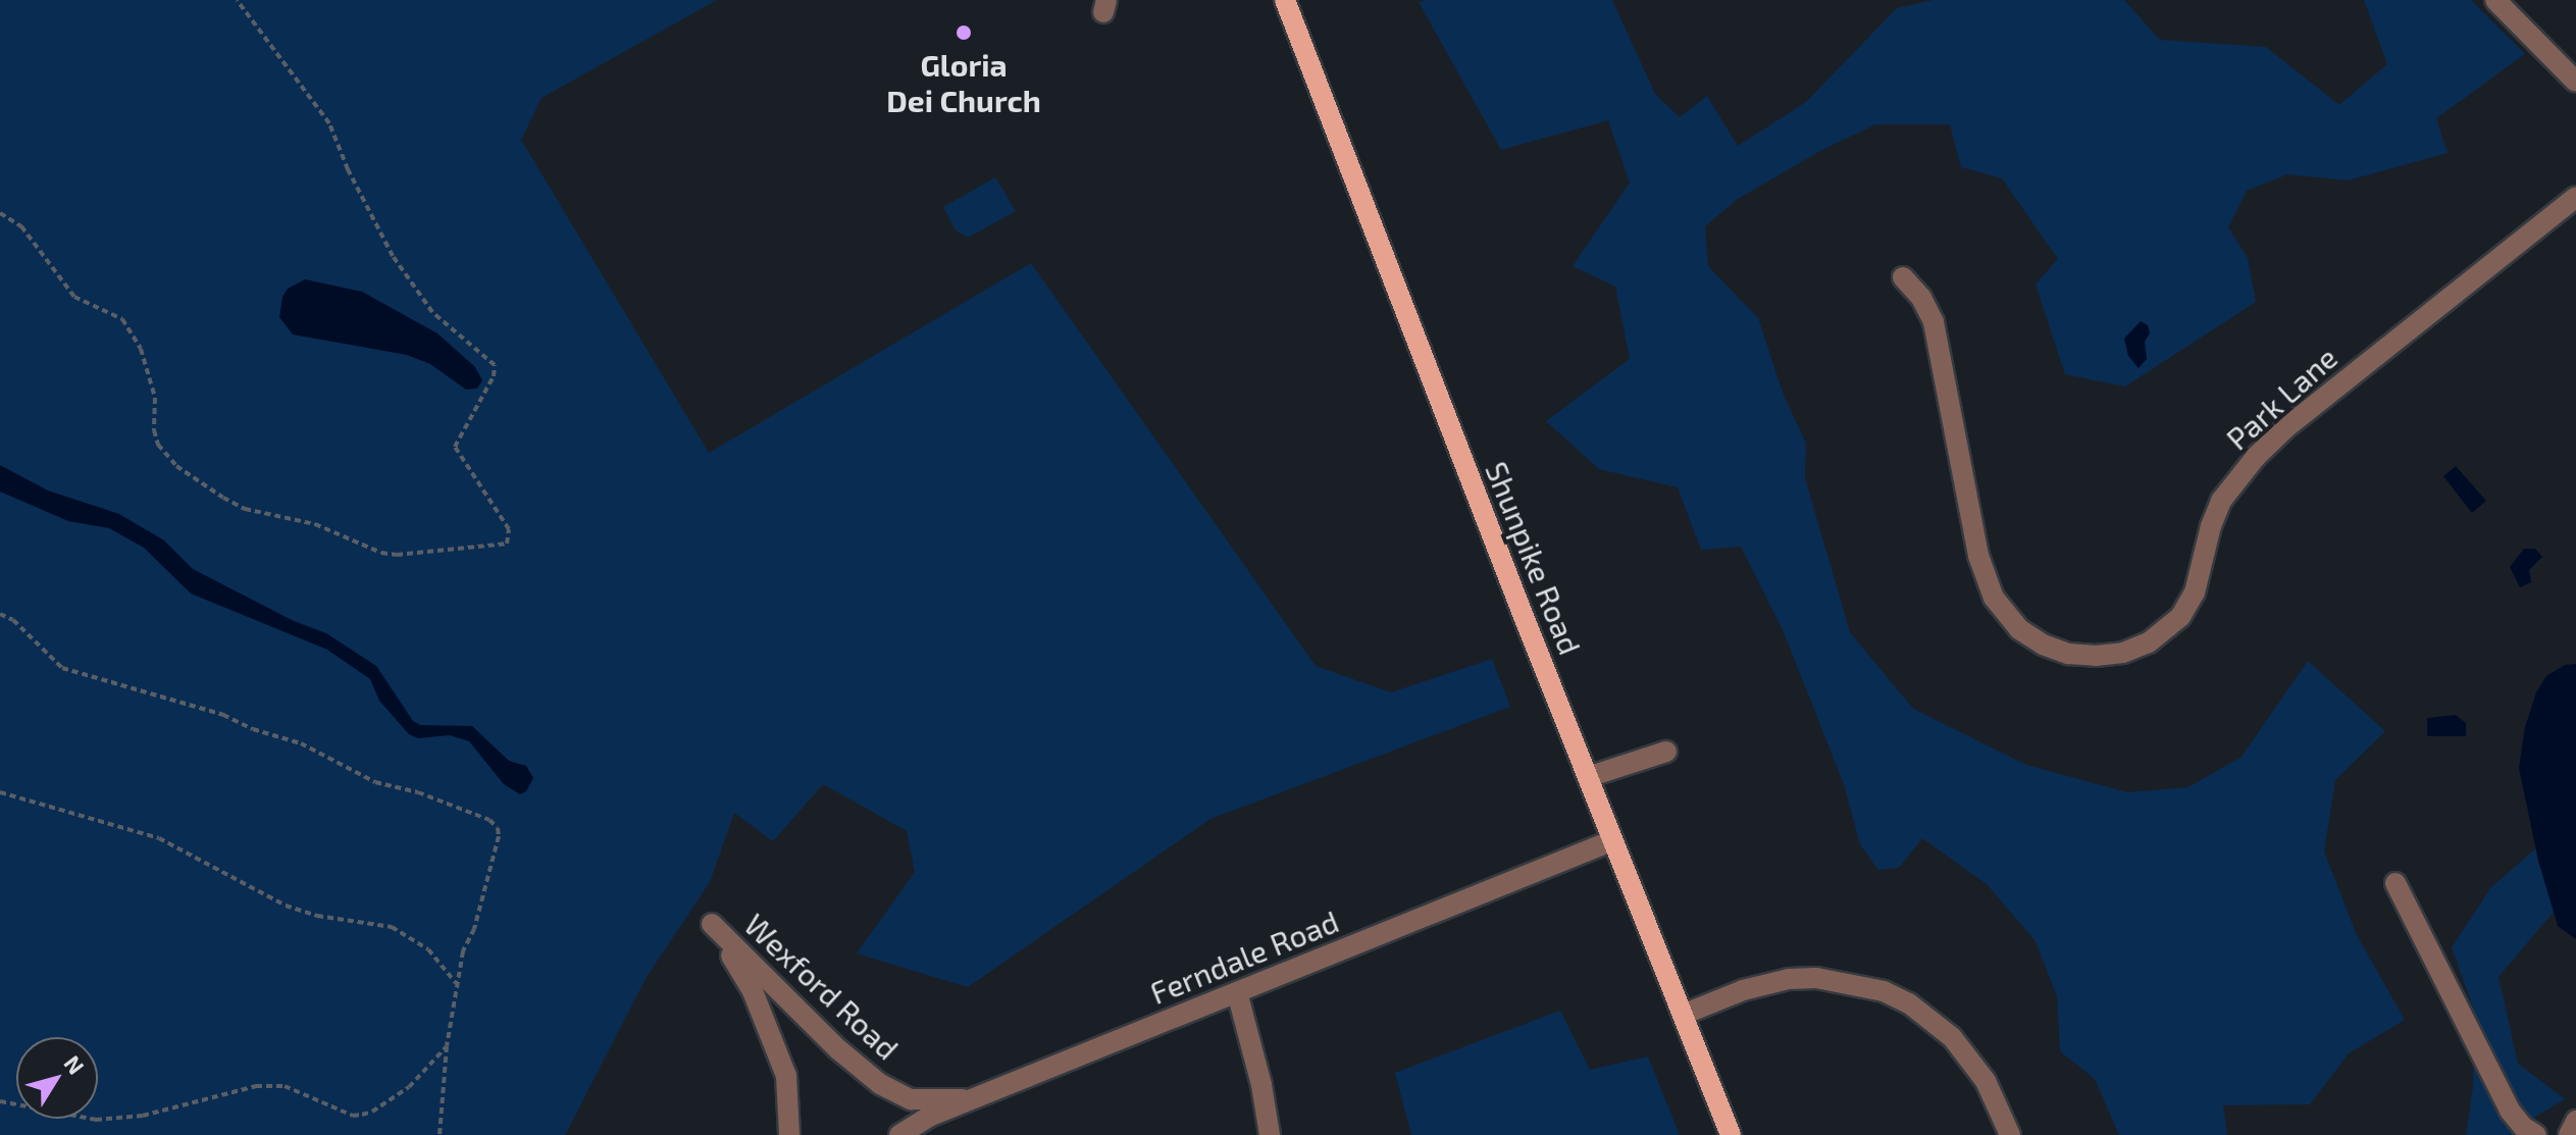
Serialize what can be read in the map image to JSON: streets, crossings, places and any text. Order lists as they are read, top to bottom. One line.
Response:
{"streets":{"main road":["Shunpike Road"],"street":["Park Lane","Ferndale Road","Wexford Road"]},"crossings":[["Shunpike Road","Ferndale Road"],["Ferndale Road","Wexford Road"]],"places":["Gloria Dei Church"],"north":"top right"}
